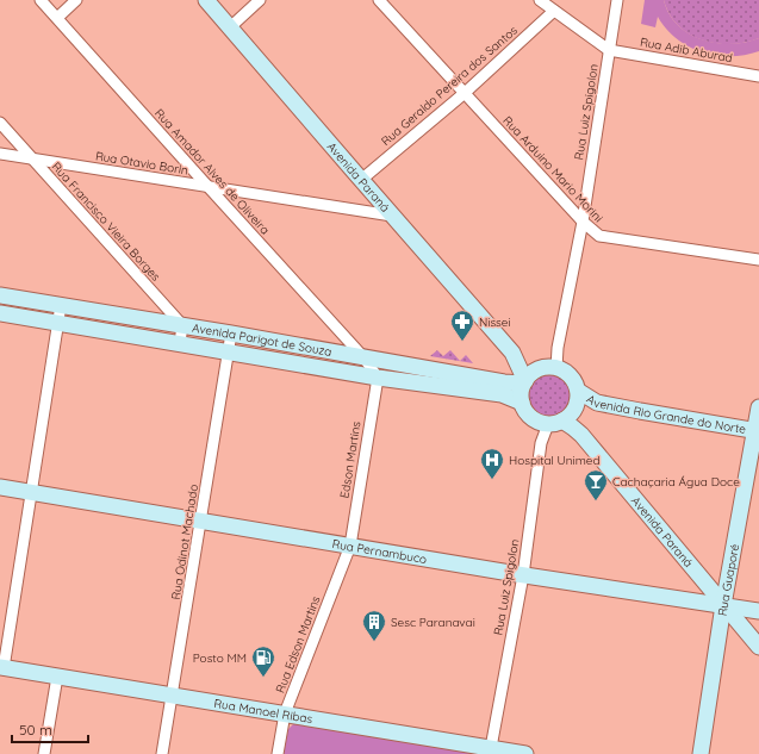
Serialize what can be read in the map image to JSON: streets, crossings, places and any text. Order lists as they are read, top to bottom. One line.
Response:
{"streets":{"street":["Rua Adib Aburad","Rua Geraldo Pereira dos Santos","Rua Luiz Spigolon","Rua Otavio Borin","Rua Arduino Mario Morini","Rua Amador Alves de Oliveira","Avenida Paraná","Rua Francisco Vieira Borges","Avenida Parigot de Souza","Avenida Rio Grande do Norte","Edson Martins","Rua Odinot Machado","Rua Pernambuco","Rua Guaporé","Rua Edson Martins","Rua Manoel Ribas"]},"crossings":[["Rua Adib Aburad","Rua Luiz Spigolon"],["Rua Geraldo Pereira dos Santos","Rua Arduino Mario Morini"],["Rua Geraldo Pereira dos Santos","Avenida Paraná"],["Rua Luiz Spigolon","Rua Arduino Mario Morini"],["Rua Luiz Spigolon","Avenida Paraná"],["Rua Luiz Spigolon","Avenida Parigot de Souza"],["Rua Luiz Spigolon","Avenida Rio Grande do Norte"],["Rua Luiz Spigolon","Rua Pernambuco"],["Rua Luiz Spigolon","Rua Manoel Ribas"],["Rua Otavio Borin","Rua Amador Alves de Oliveira"],["Rua Otavio Borin","Avenida Paraná"],["Rua Otavio Borin","Rua Francisco Vieira Borges"],["Rua Amador Alves de Oliveira","Avenida Parigot de Souza"],["Rua Amador Alves de Oliveira","Edson Martins"],["Avenida Paraná","Avenida Parigot de Souza"],["Avenida Paraná","Avenida Rio Grande do Norte"],["Avenida Paraná","Rua Pernambuco"],["Avenida Paraná","Rua Guaporé"],["Rua Francisco Vieira Borges","Avenida Parigot de Souza"],["Avenida Parigot de Souza","Avenida Rio Grande do Norte"],["Avenida Parigot de Souza","Edson Martins"],["Avenida Parigot de Souza","Rua Odinot Machado"],["Avenida Rio Grande do Norte","Rua Guaporé"],["Edson Martins","Rua Pernambuco"],["Edson Martins","Rua Edson Martins"],["Rua Odinot Machado","Rua Pernambuco"],["Rua Odinot Machado","Rua Manoel Ribas"],["Rua Pernambuco","Rua Guaporé"],["Rua Pernambuco","Rua Edson Martins"],["Rua Edson Martins","Rua Manoel Ribas"]],"places":{"pharmacy":["Nissei"],"hospital":["Hospital Unimed"],"bar":["Cachaçaria Água Doce"],"building":["Sesc Paranavai"],"fuel station":["Posto MM"]},"scale_bar":"50 m"}
